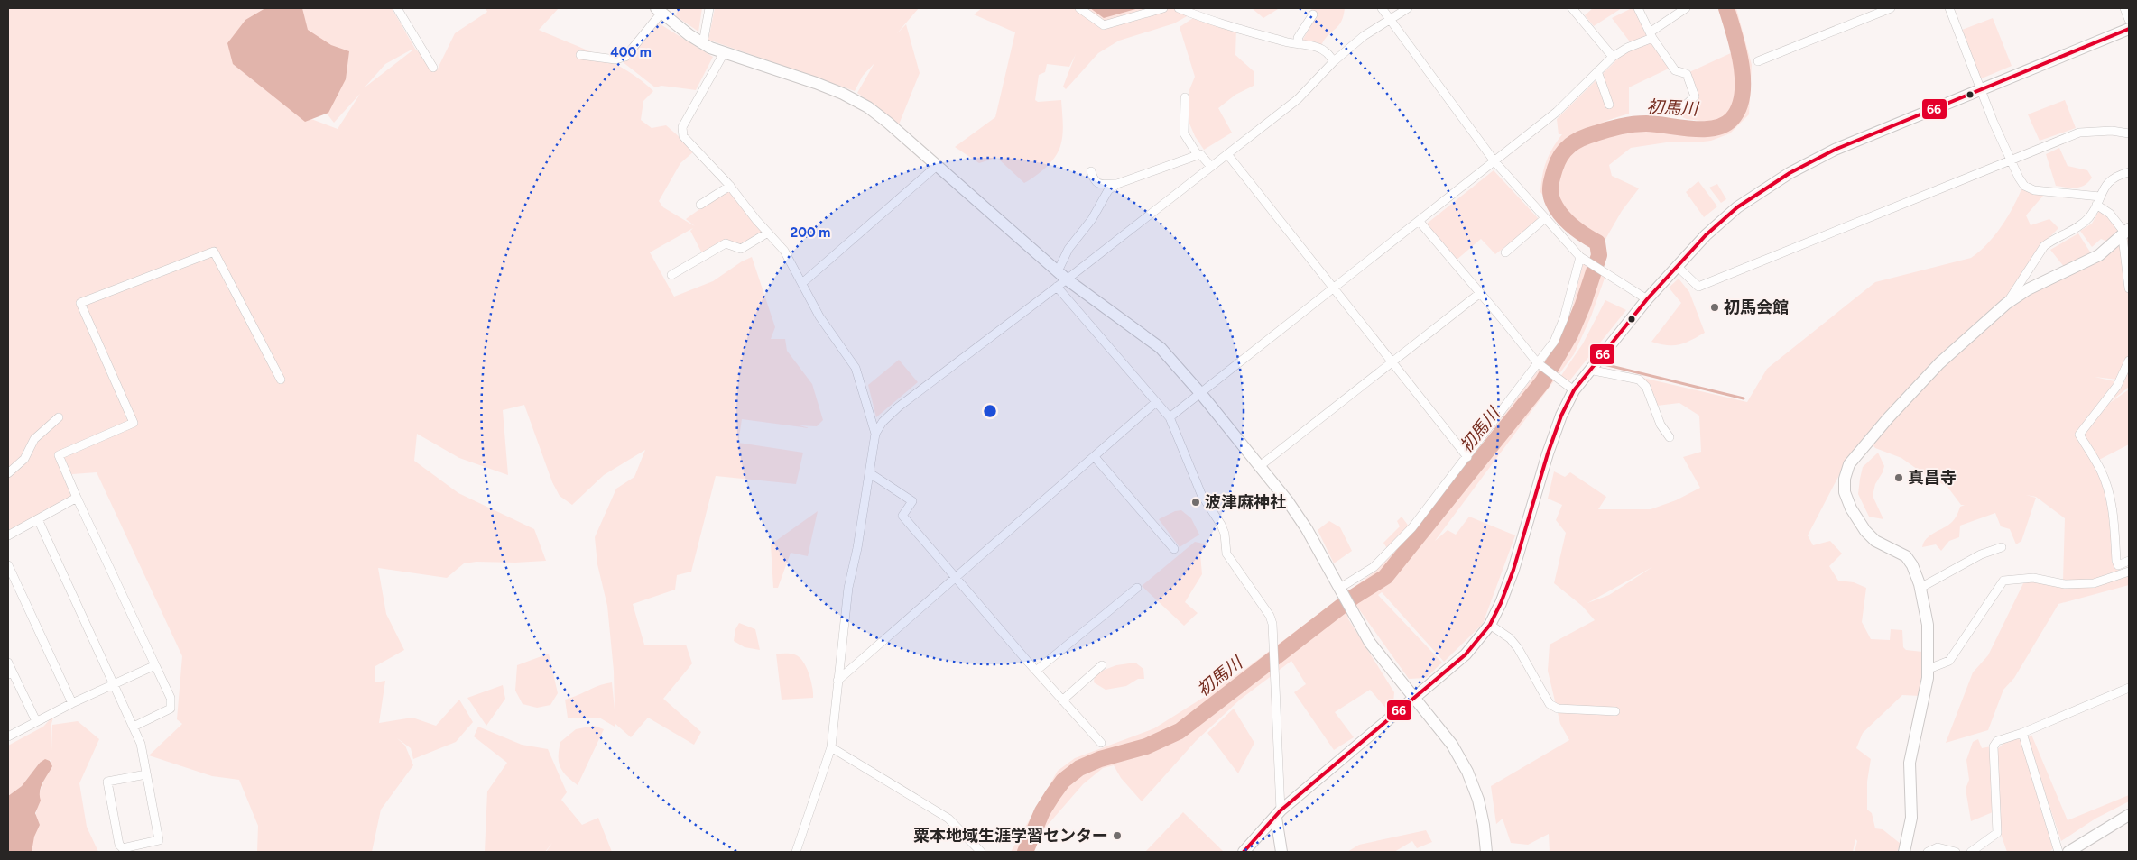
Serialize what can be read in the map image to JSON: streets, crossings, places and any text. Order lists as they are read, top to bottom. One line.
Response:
{"water":["初馬川"],"places":["初馬会館","真昌寺","波津麻神社","粟本地域生涯学習センター"],"lines":["transit line 66"],"rings":["400 m","200 m"]}
